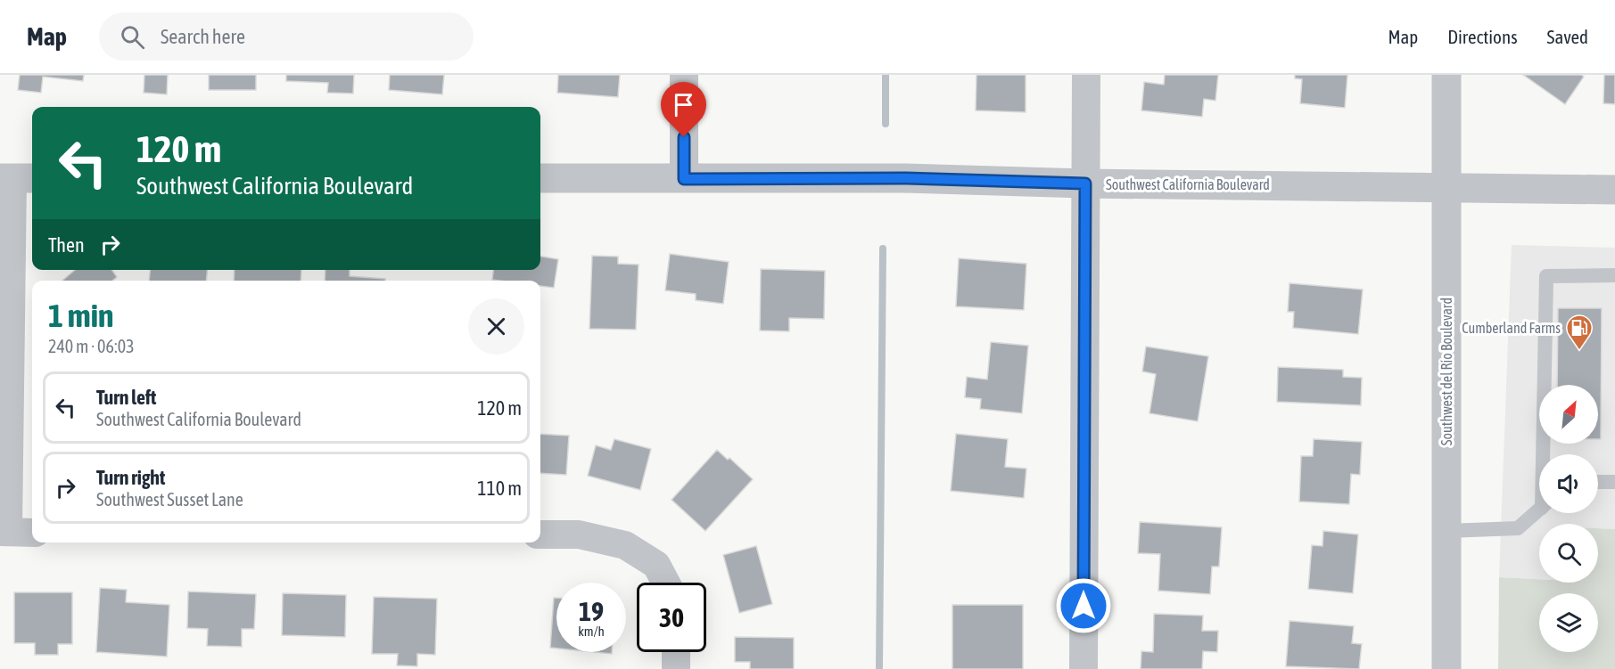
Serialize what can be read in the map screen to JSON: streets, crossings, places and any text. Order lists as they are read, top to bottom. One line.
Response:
{"streets":{"street":["Southwest California Boulevard","Southwest del Rio Boulevard"]},"crossings":[["Southwest California Boulevard","Southwest del Rio Boulevard"]],"places":{"fuel station":["Cumberland Farms"]},"north":"top right","page":{"header":"Map","search":"Search here","nav":["Map","Directions","Saved"],"turn":["120 m","Southwest California Boulevard"],"then":"Then","heading":["1 min","240 m · 06:03"],"list":[{"name":"Turn left","note":"Southwest California Boulevard","value":"120 m"},{"name":"Turn right","note":"Southwest Susset Lane","value":"110 m"}],"speed":"19 km/h","limit":"30"}}
